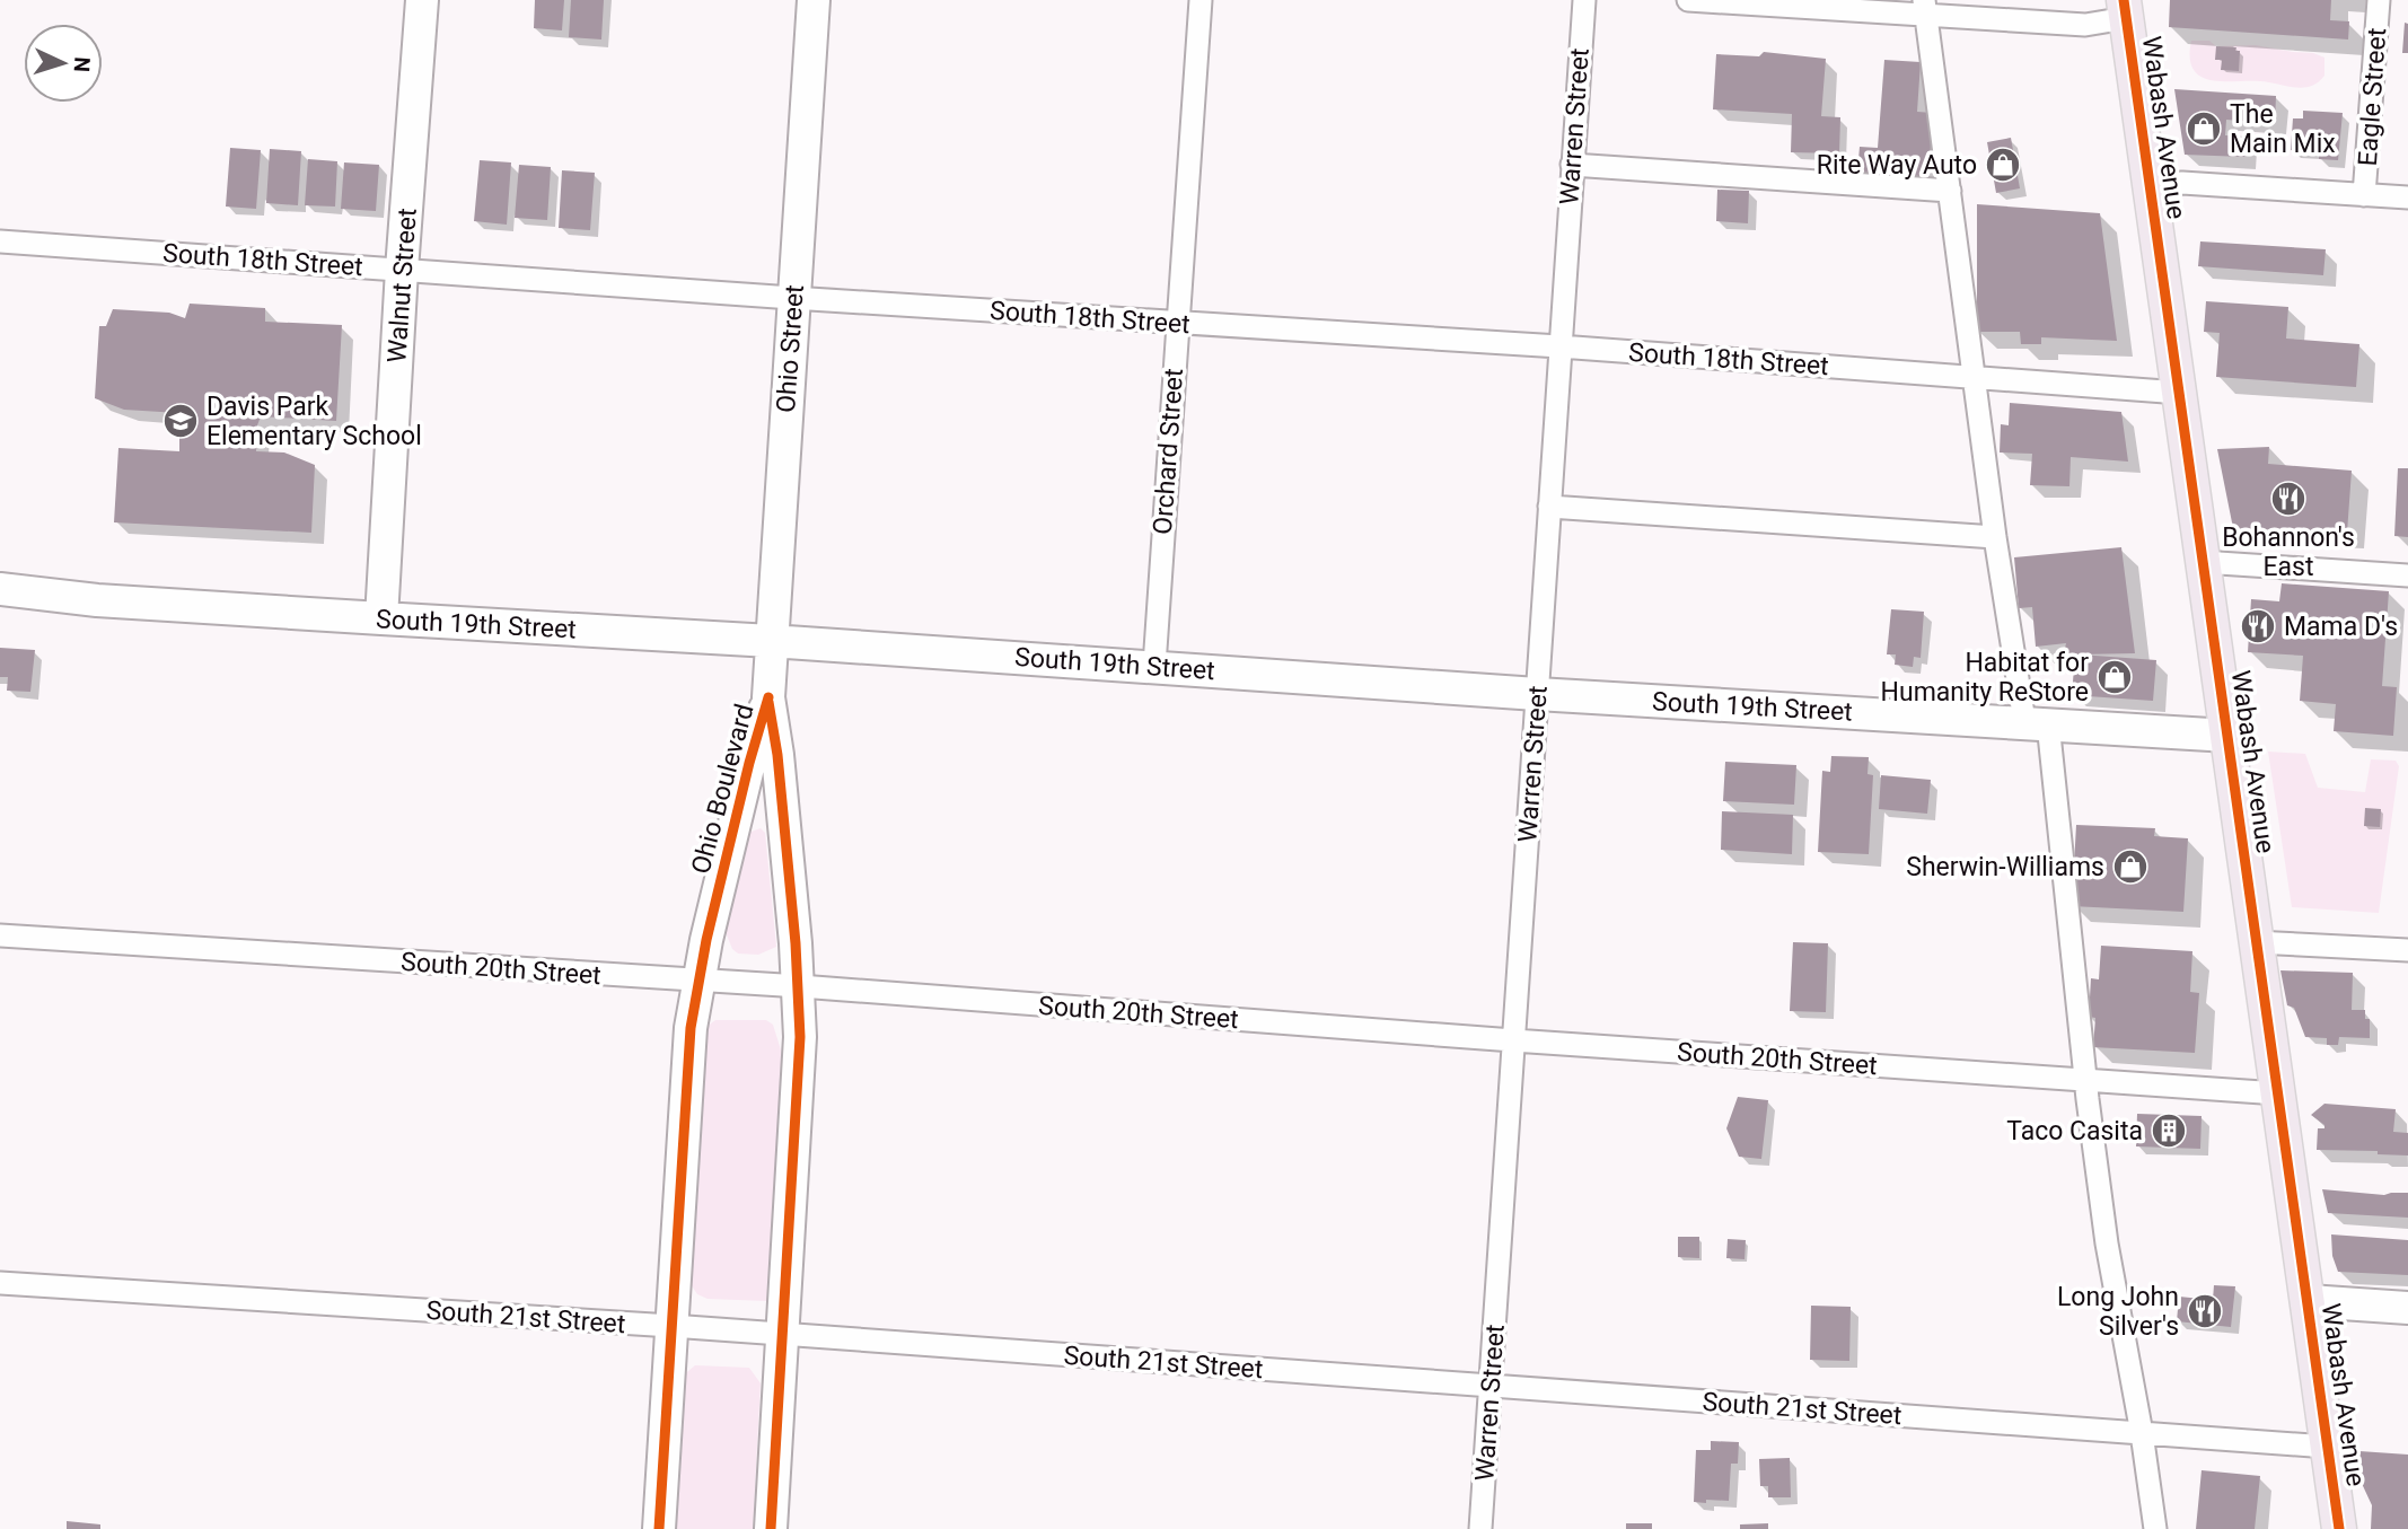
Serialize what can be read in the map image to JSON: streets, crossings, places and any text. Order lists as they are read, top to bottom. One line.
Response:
{"streets":{"main road":["Wabash Avenue"],"street":["Eagle Street","Warren Street","South 18th Street","Walnut Street","Ohio Street","Orchard Street","South 19th Street","Ohio Boulevard","South 20th Street","South 21st Street"]},"crossings":[["Warren Street","South 18th Street"],["Warren Street","South 19th Street"],["Warren Street","South 20th Street"],["Warren Street","South 21st Street"],["Wabash Avenue","South 18th Street"],["Wabash Avenue","South 19th Street"],["Wabash Avenue","South 20th Street"],["Wabash Avenue","South 21st Street"],["South 18th Street","Walnut Street"],["South 18th Street","Ohio Street"],["South 18th Street","Orchard Street"],["Walnut Street","South 19th Street"],["Ohio Street","South 19th Street"],["Ohio Street","Ohio Boulevard"],["Orchard Street","South 19th Street"],["Ohio Boulevard","South 20th Street"],["Ohio Boulevard","South 21st Street"]],"places":{"shop":["The Main Mix","Rite Way Auto","Habitat for Humanity ReStore","Sherwin-Williams"],"school or university":["Davis Park Elementary School"],"restaurant":["Bohannon's East","Mama D's","Long John Silver's"],"building":["Taco Casita"]},"north":"right"}
